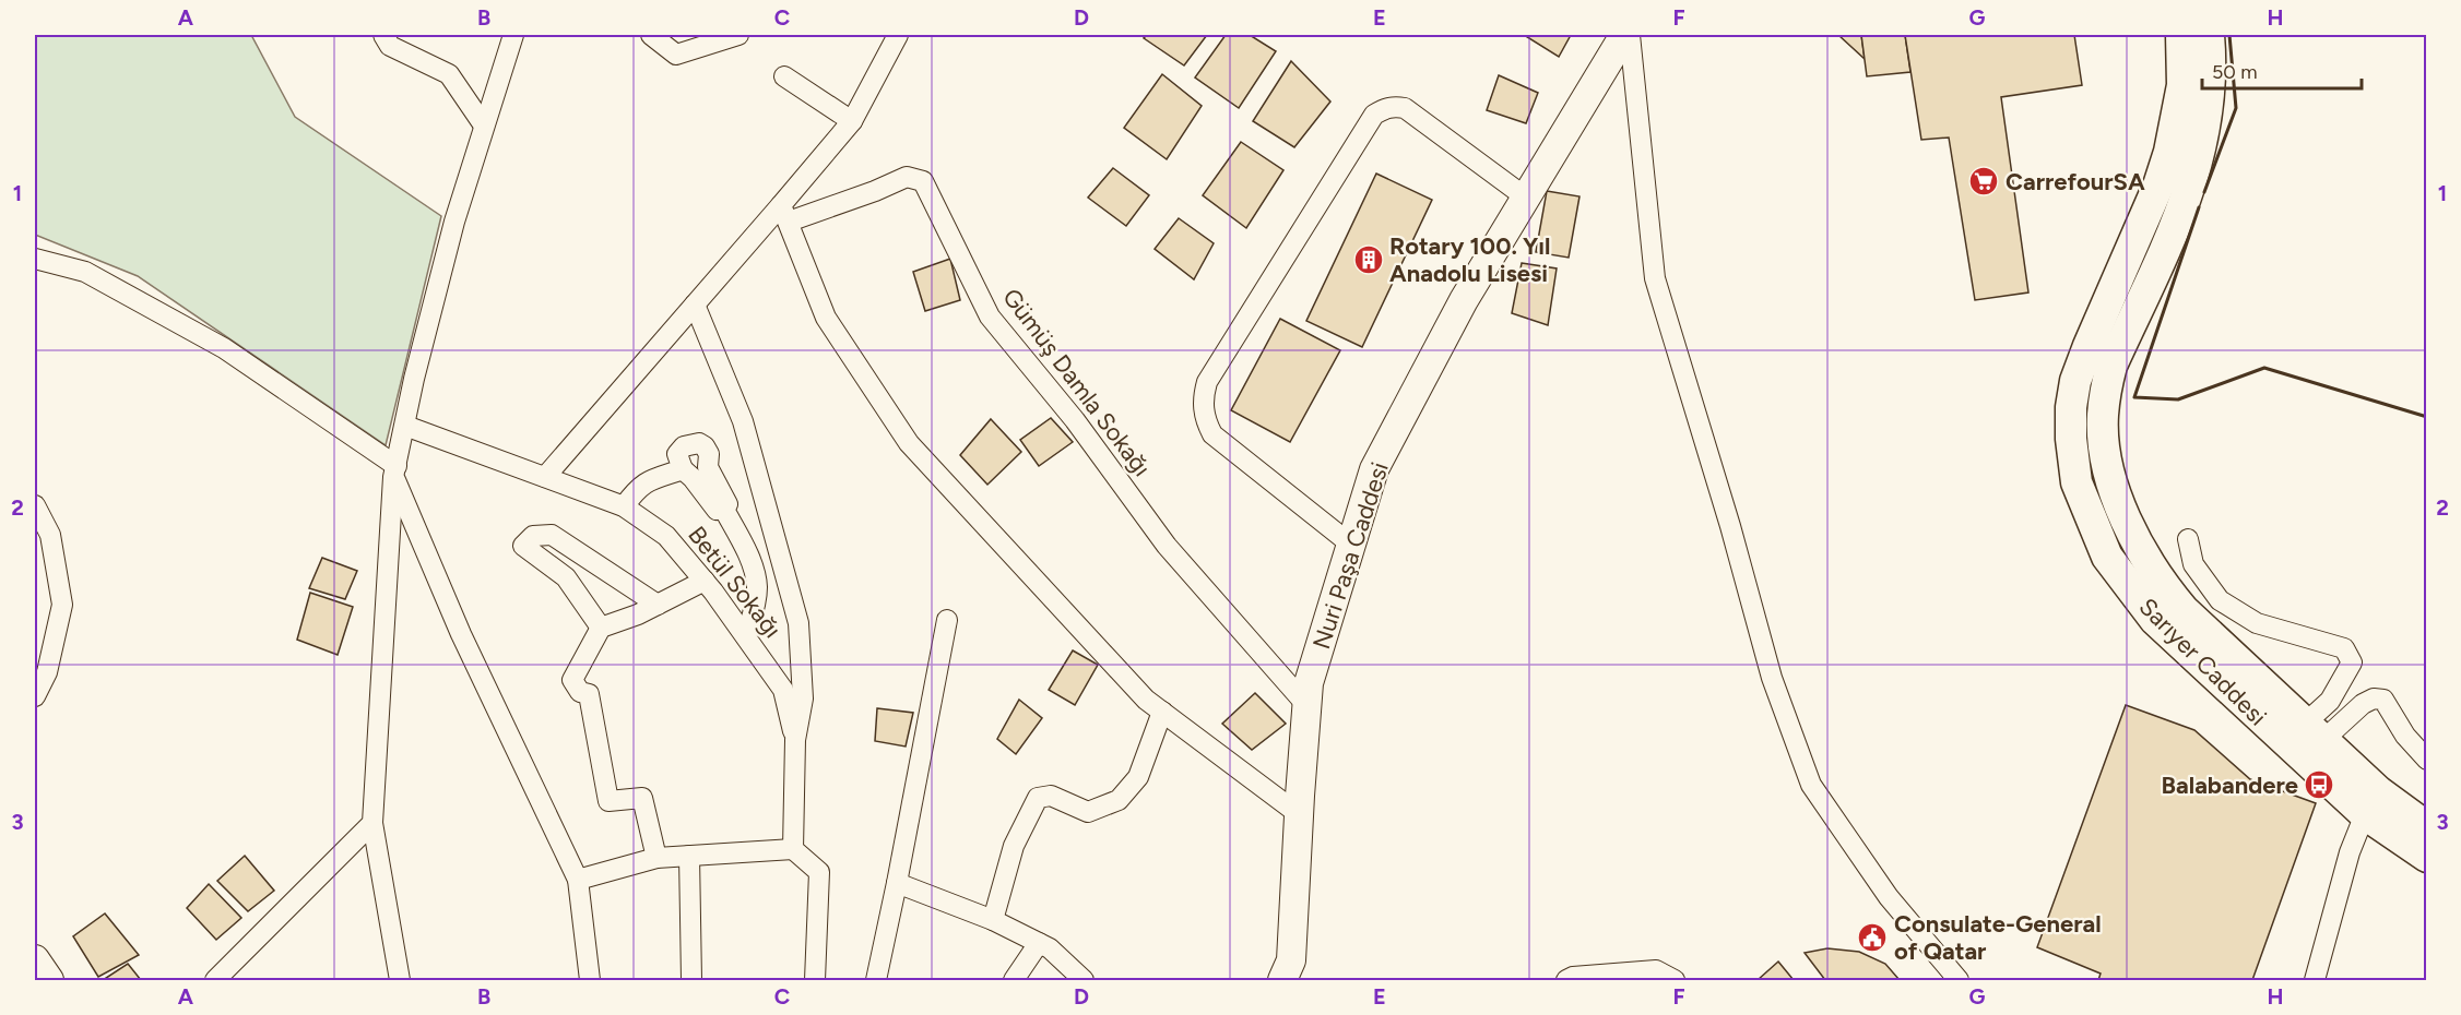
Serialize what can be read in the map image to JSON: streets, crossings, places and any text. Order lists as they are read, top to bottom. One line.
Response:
{"streets":{"main road":["Sarıyer Caddesi"],"street":["Gümüş Damla Sokağı","Nuri Paşa Caddesi","Betül Sokağı"]},"crossings":[["Gümüş Damla Sokağı","Nuri Paşa Caddesi"],["Gümüş Damla Sokağı","Betül Sokağı"]],"places":{"supermarket":["CarrefourSA"],"building":["Rotary 100. Yıl Anadolu Lisesi"],"bus stop":["Balabandere"],"public building":["Consulate-General of Qatar"]},"scale_bar":"50 m","grid":{"columns":["A","B","C","D","E","F","G","H"],"rows":["1","2","3"]}}
